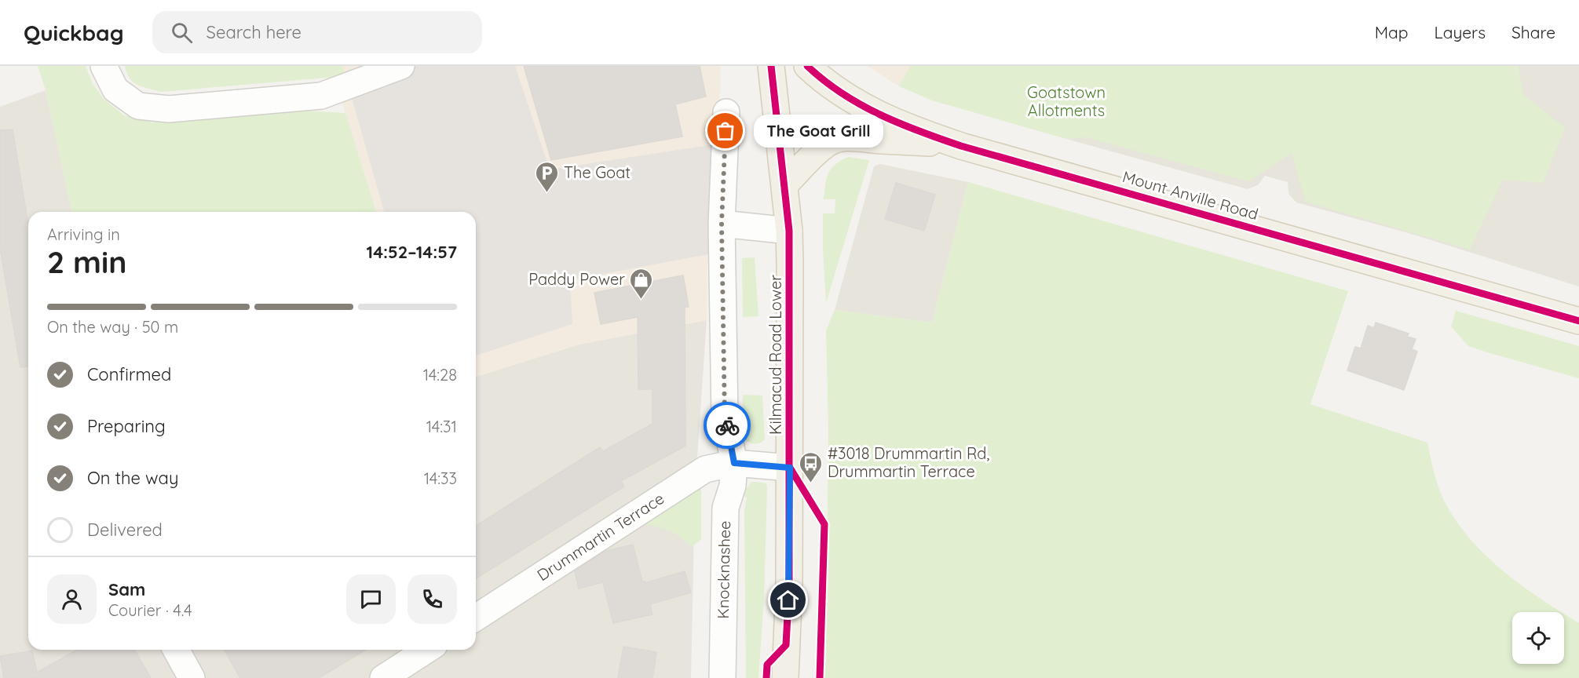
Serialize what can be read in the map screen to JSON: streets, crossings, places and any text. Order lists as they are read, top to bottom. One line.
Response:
{"streets":{"main road":["Mount Anville Road","Kilmacud Road Lower"],"street":["Drummartin Terrace","Knocknashee"]},"crossings":[["Drummartin Terrace","Knocknashee"]],"parks":["Goatstown Allotments"],"places":{"other":["The Goat Grill"],"parking":["The Goat"],"shop":["Paddy Power"],"bus stop":["#3018 Drummartin Rd, Drummartin Terrace"]},"page":{"header":"Quickbag","search":"Search here","nav":["Map","Layers","Share"],"bubble":"The Goat Grill","heading":["2 min","Arriving in","14:52–14:57"],"panel":["Sam","Courier · 4.4"],"bar":"On the way · 50 m","list":[["Confirmed","14:28"],["Preparing","14:31"],["On the way","14:33"],"Delivered"]}}
